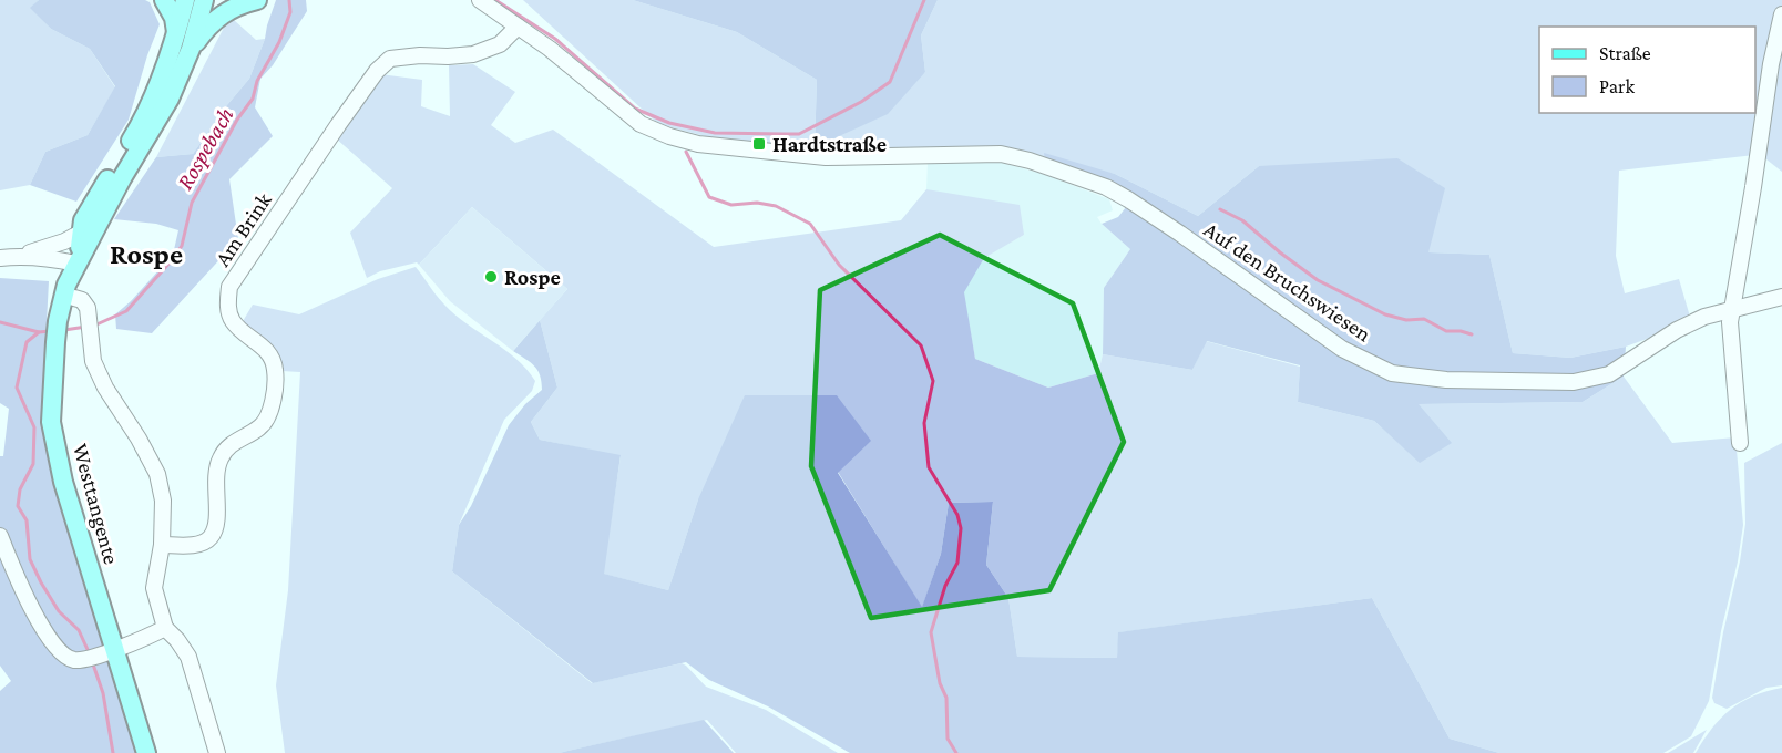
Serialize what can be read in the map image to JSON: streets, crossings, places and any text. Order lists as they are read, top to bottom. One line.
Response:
{"streets":{"main road":["Westtangente"],"street":["Am Brink","Auf den Bruchswiesen"]},"crossings":[["Am Brink","Auf den Bruchswiesen"]],"districts":["Rospe"],"water":["Rospebach"],"places":{"transit":["Hardtstraße"],"other":["Rospe"]},"legend":["Straße","Park"]}
